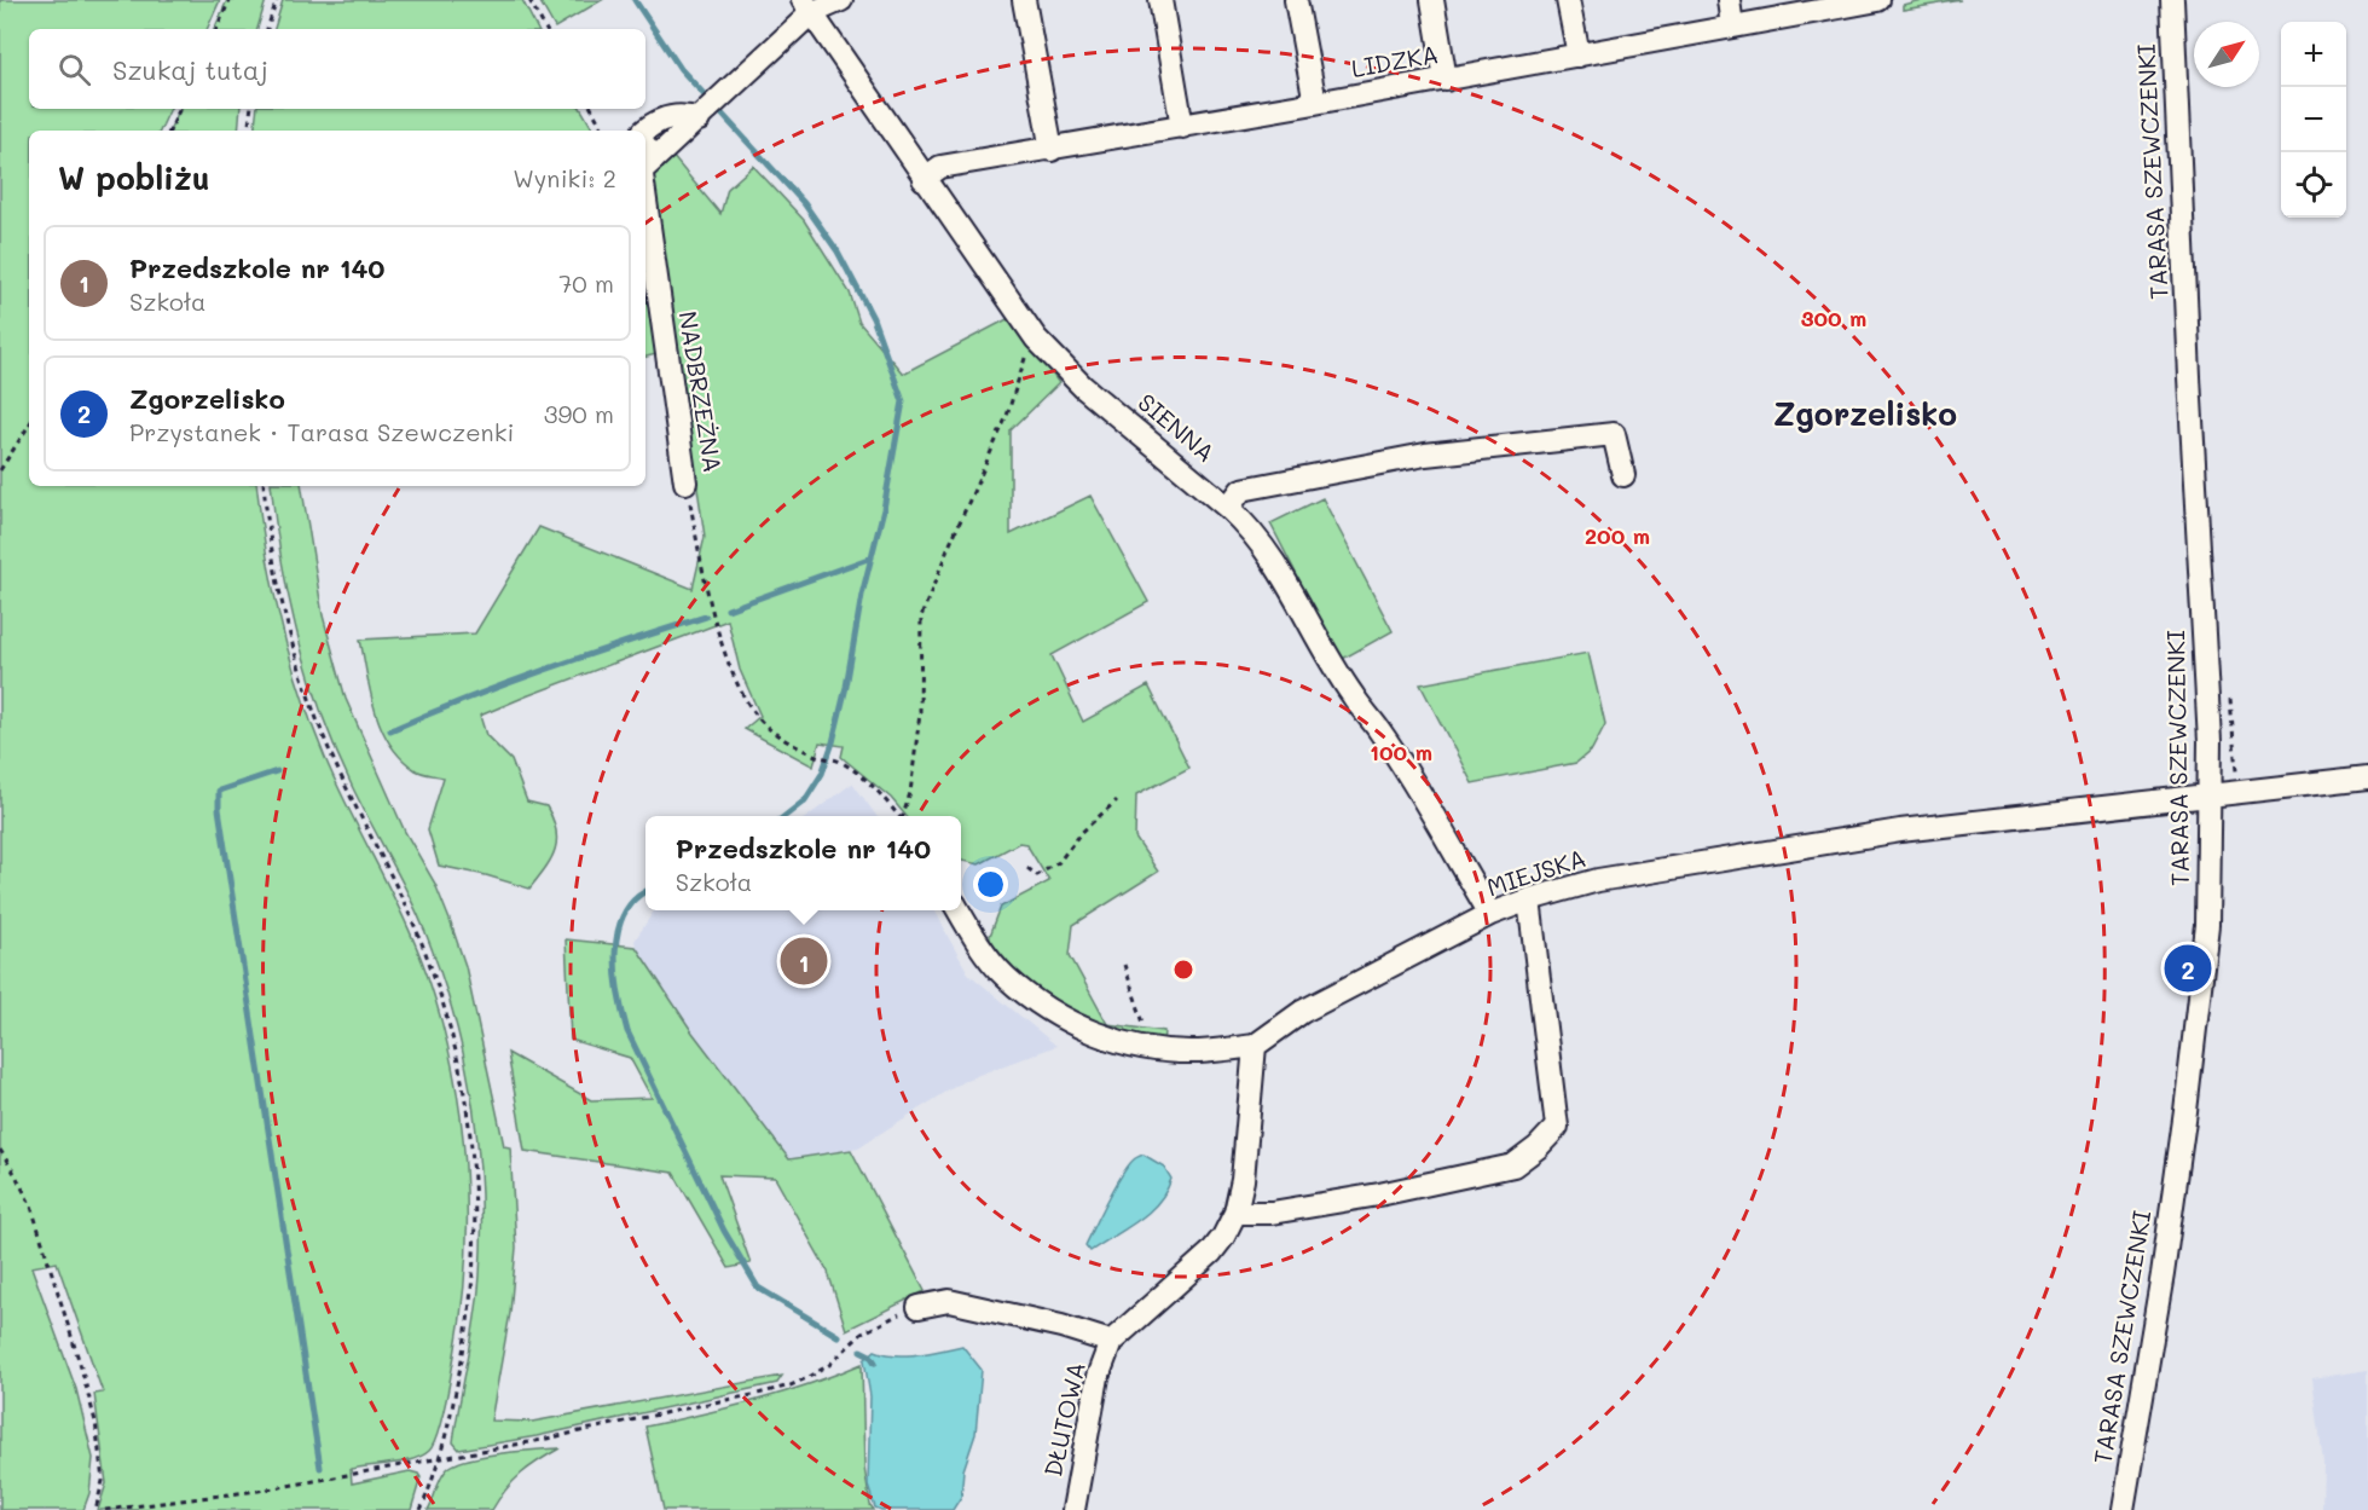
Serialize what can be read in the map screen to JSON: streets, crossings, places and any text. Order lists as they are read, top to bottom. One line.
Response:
{"streets":{"street":["LIDZKA","TARASA SZEWCZENKI","NADBRZEŻNA","SIENNA","MIEJSKA","DŁUTOWA"]},"crossings":[["LIDZKA","SIENNA"],["TARASA SZEWCZENKI","MIEJSKA"],["NADBRZEŻNA","SIENNA"],["SIENNA","MIEJSKA"]],"districts":["Zgorzelisko"],"north":"top right","page":{"map_buttons":["+","−"],"search":"Szukaj tutaj","heading":["W pobliżu","Wyniki: 2"],"list":[{"mark":"1","name":"Przedszkole nr 140","note":"Szkoła","value":"70 m"},{"mark":"2","name":"Zgorzelisko","note":"Przystanek · Tarasa Szewczenki","value":"390 m"}],"popup":["Przedszkole nr 140","Szkoła"],"pins":["1","2"]},"rings":["300 m","200 m","100 m"]}
